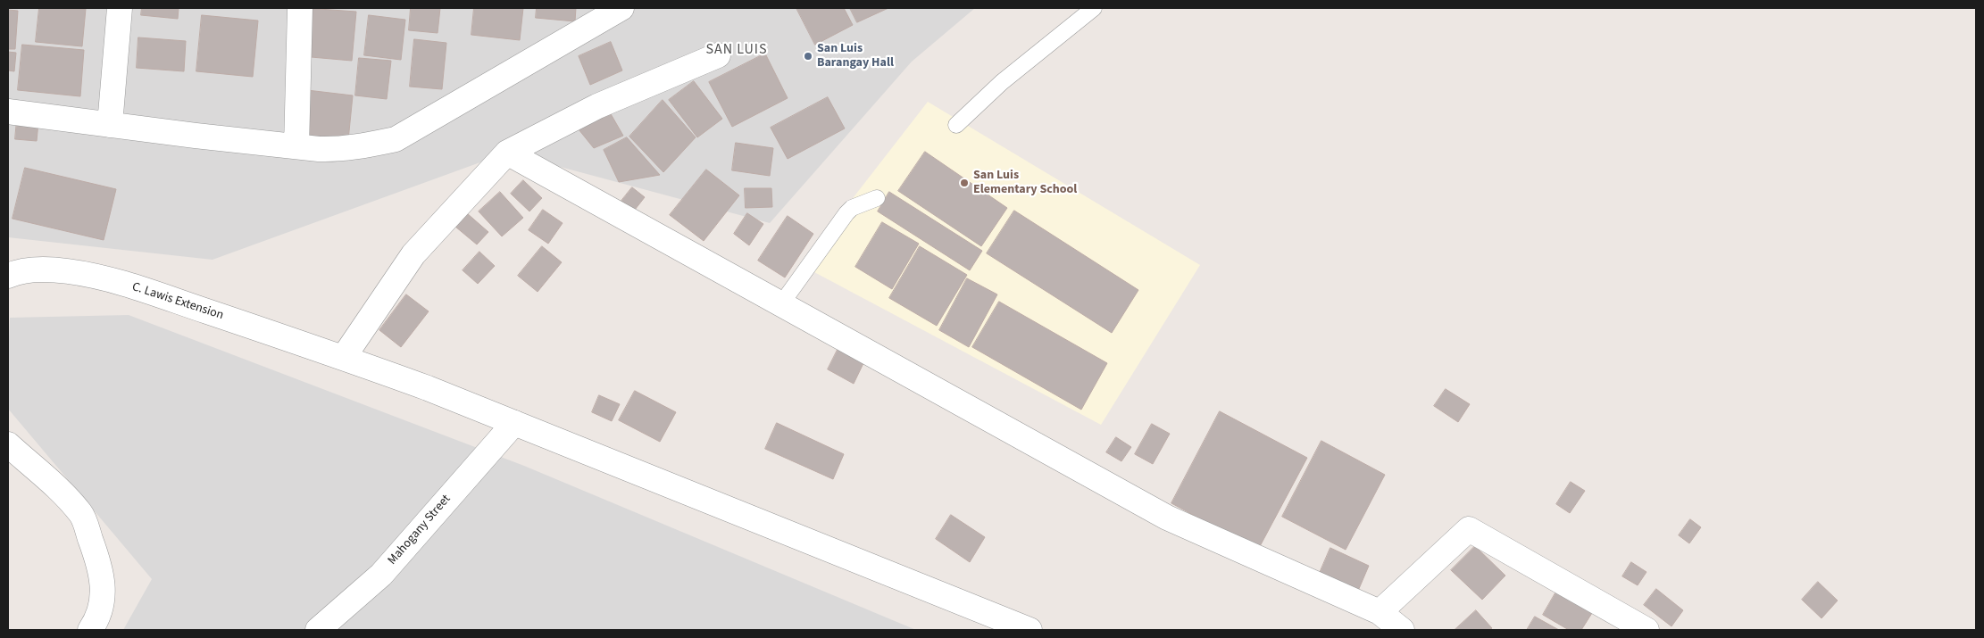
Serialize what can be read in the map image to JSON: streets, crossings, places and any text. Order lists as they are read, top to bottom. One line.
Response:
{"streets":{"street":["C. Lawis Extension","Mahogany Street"]},"crossings":[["C. Lawis Extension","Mahogany Street"]],"districts":["SAN LUIS"],"places":["San Luis Barangay Hall","San Luis Elementary School"]}
